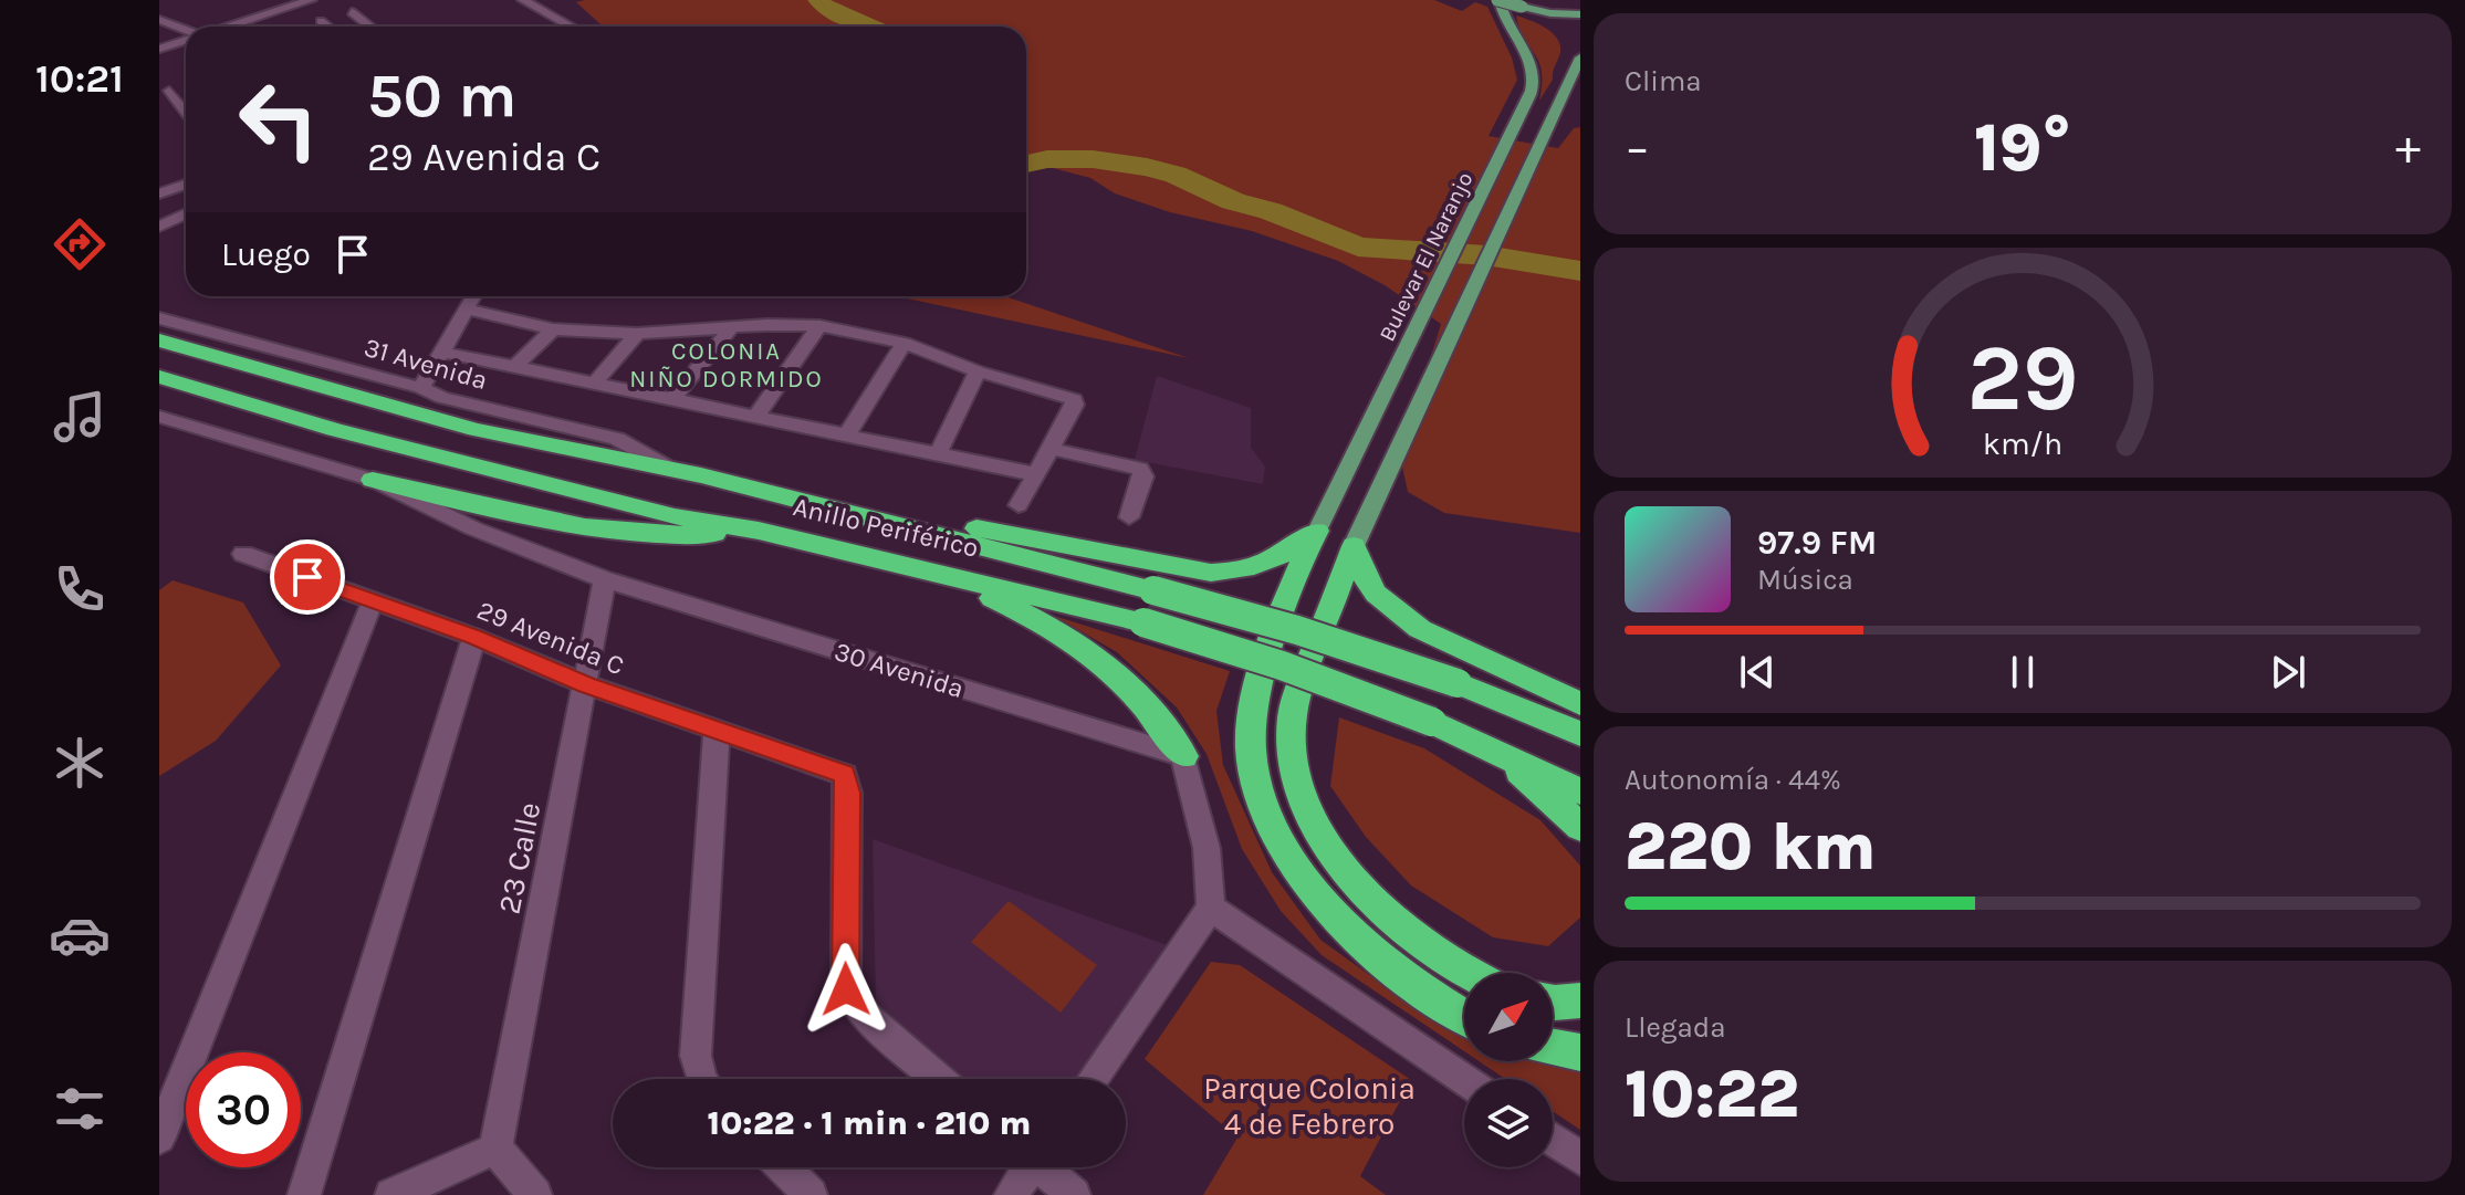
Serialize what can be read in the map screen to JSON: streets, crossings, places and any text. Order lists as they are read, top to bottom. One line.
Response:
{"streets":{"highway":["Anillo Periférico"],"main road":["Bulevar El Naranjo"],"street":["31 Avenida","29 Avenida C","30 Avenida","23 Calle"]},"crossings":[["31 Avenida","Anillo Periférico"],["29 Avenida C","23 Calle"],["30 Avenida","23 Calle"]],"districts":["COLONIA NIÑO DORMIDO"],"parks":["Parque Colonia 4 de Febrero"],"north":"top right","page":{"tabs":"10:21","tile":["Clima",["Autonomía · 44%","220 km"],["Llegada","10:22"]],"turn":["50 m","29 Avenida C"],"heat":["−","19°","+"],"then":"Luego","song":["97.9 FM","Música"],"limit":"30","trip":"10:22 · 1 min · 210 m","gauge":["29","km/h"]}}
